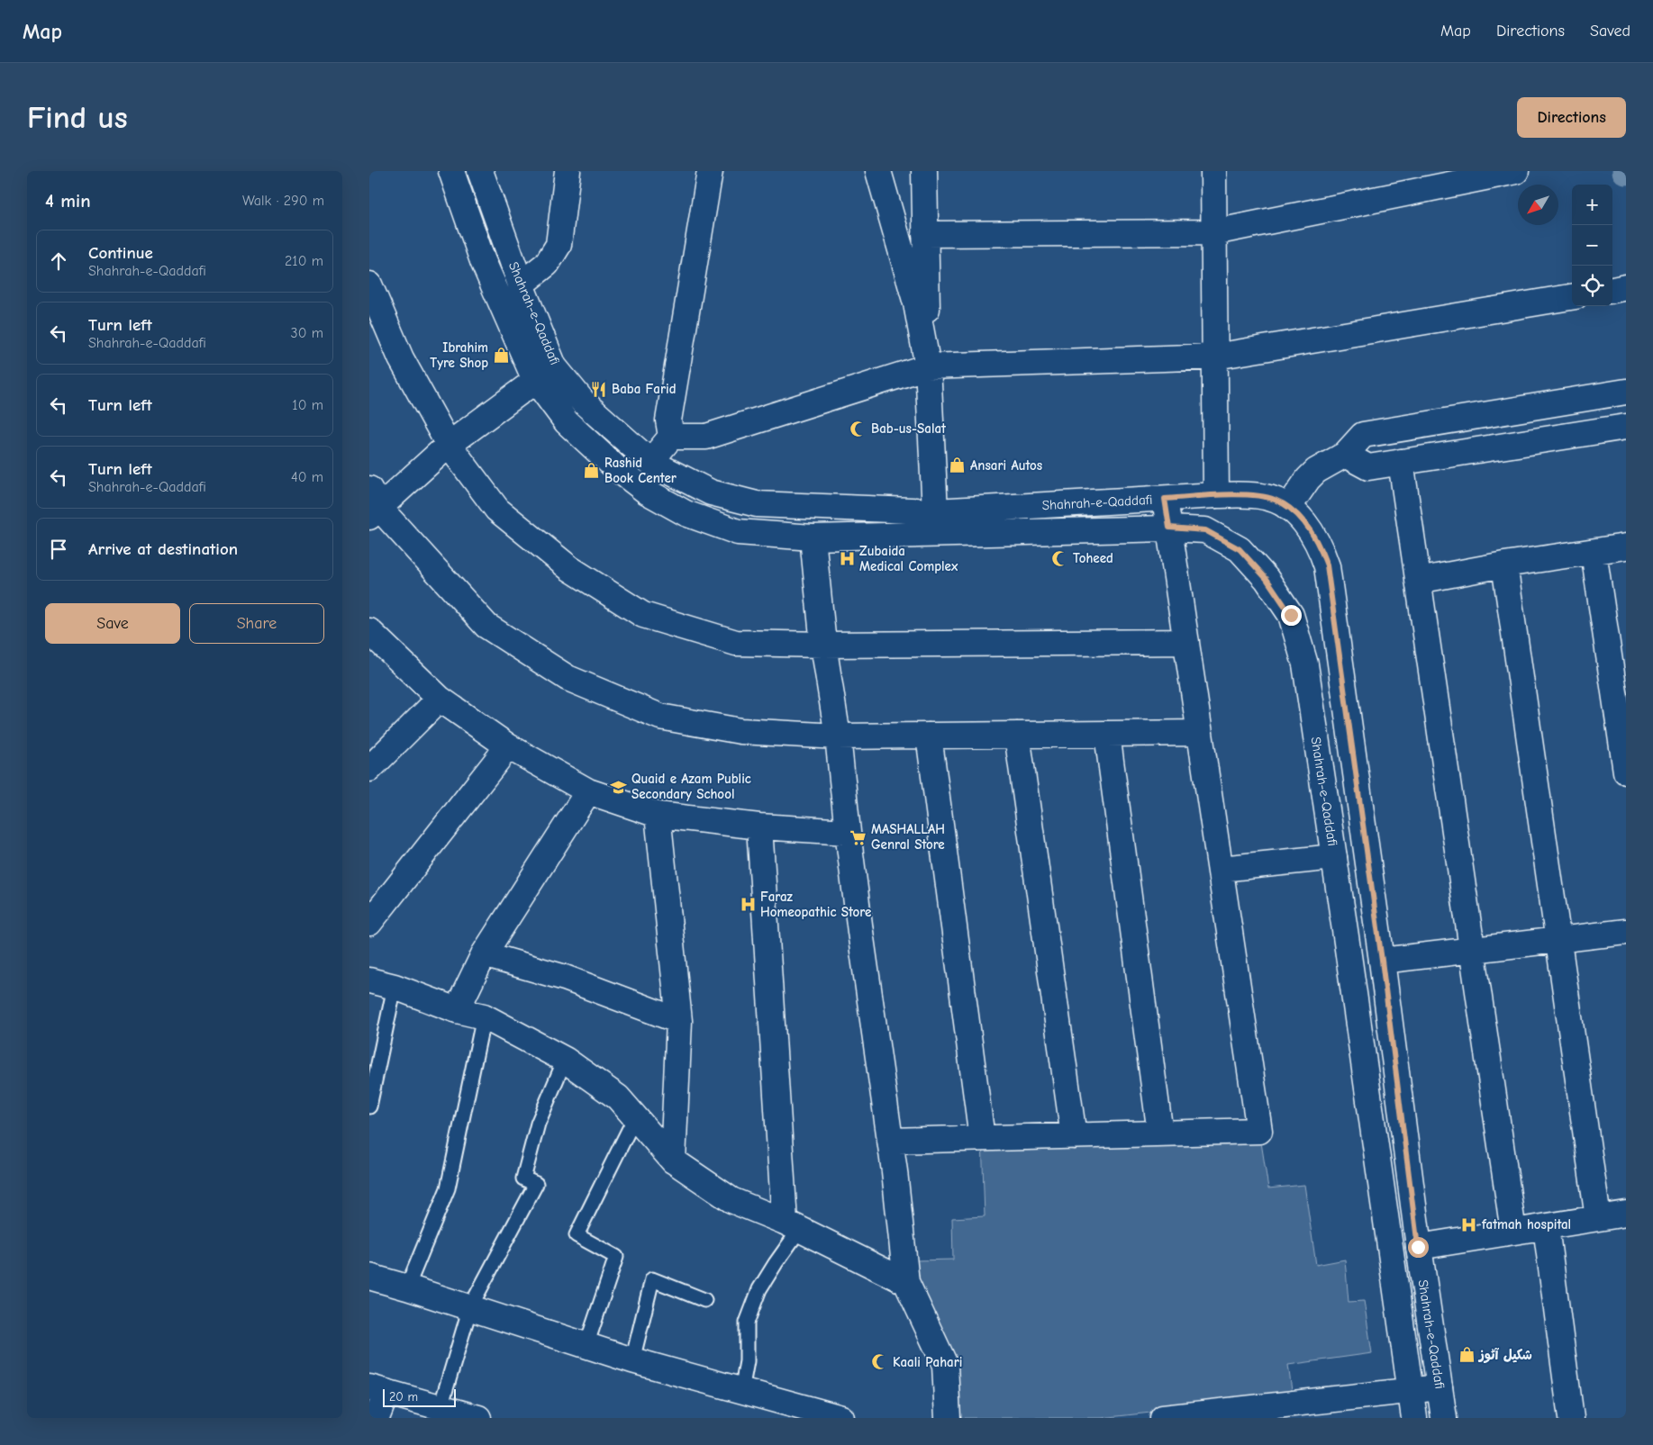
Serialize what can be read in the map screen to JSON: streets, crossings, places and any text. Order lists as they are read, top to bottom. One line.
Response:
{"streets":{"street":["Shahrah-e-Qaddafi"]},"places":{"shop":["Ibrahim Tyre Shop","Ansari Autos","Rashid Book Center","شکیل آٹوز"],"restaurant":["Baba Farid"],"mosque":["Bab-us-Salat","Toheed","Kaali Pahari"],"hospital":["Zubaida Medical Complex","Faraz Homeopathic Store","fatmah hospital"],"school or university":["Quaid e Azam Public Secondary School"],"supermarket":["MASHALLAH Genral Store"]},"scale_bar":"20 m","north":"bottom left","page":{"header":"Map","nav":["Map","Directions","Saved"],"buttons":["Directions",["Save","Share"]],"title":"Find us","heading":["4 min","Walk · 290 m"],"map_buttons":["+","−"],"list":[["Continue","Shahrah-e-Qaddafi","210 m"],["Turn left","Shahrah-e-Qaddafi","30 m"],["Turn left","10 m"],["Turn left","Shahrah-e-Qaddafi","40 m"],"Arrive at destination"],"scale":"20 m"}}
